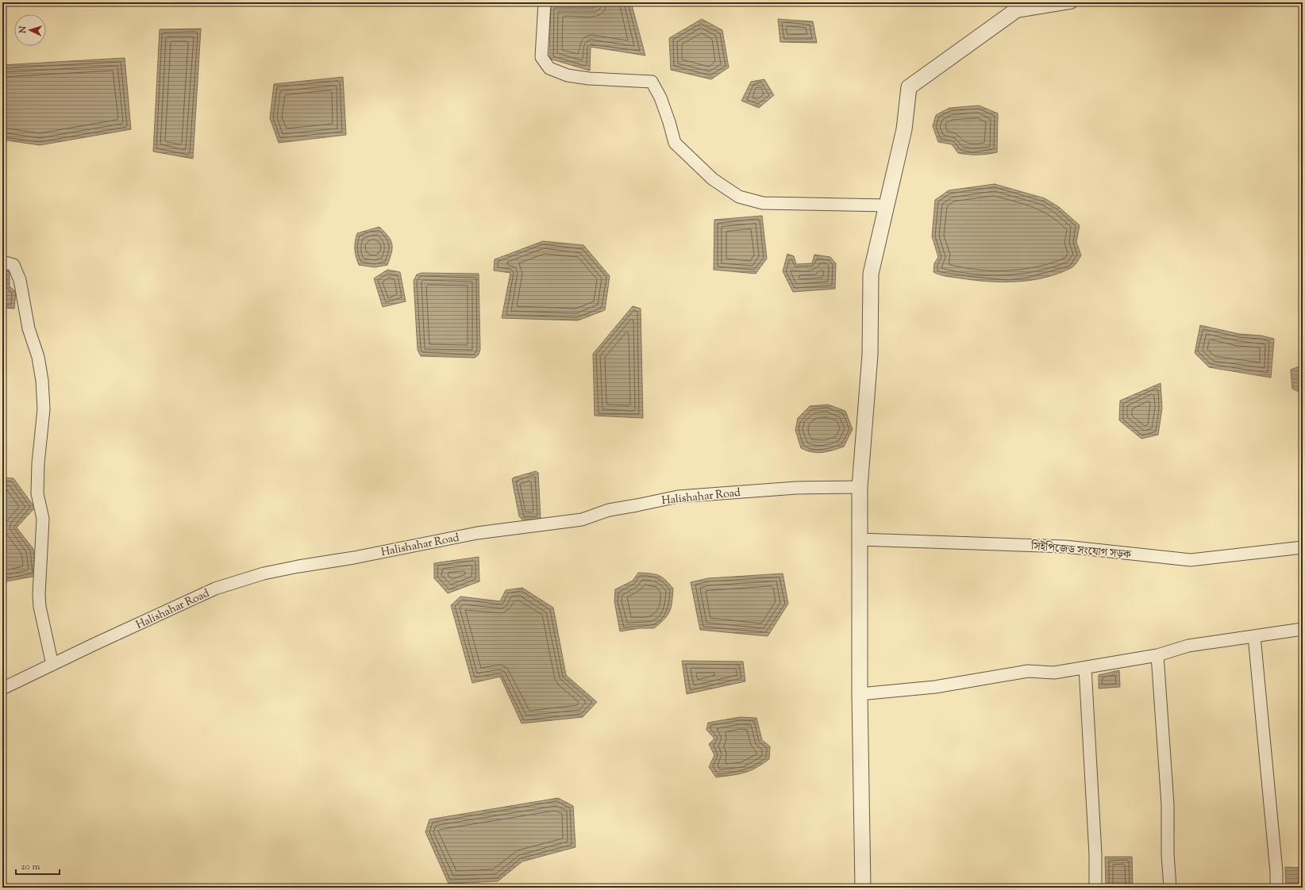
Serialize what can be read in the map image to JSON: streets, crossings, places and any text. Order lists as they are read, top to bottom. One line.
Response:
{"streets":{"street":["Halishahar Road","সিইপিজেড সংযোগ সড়ক"]},"scale_bar":"20 m","north":"left"}
